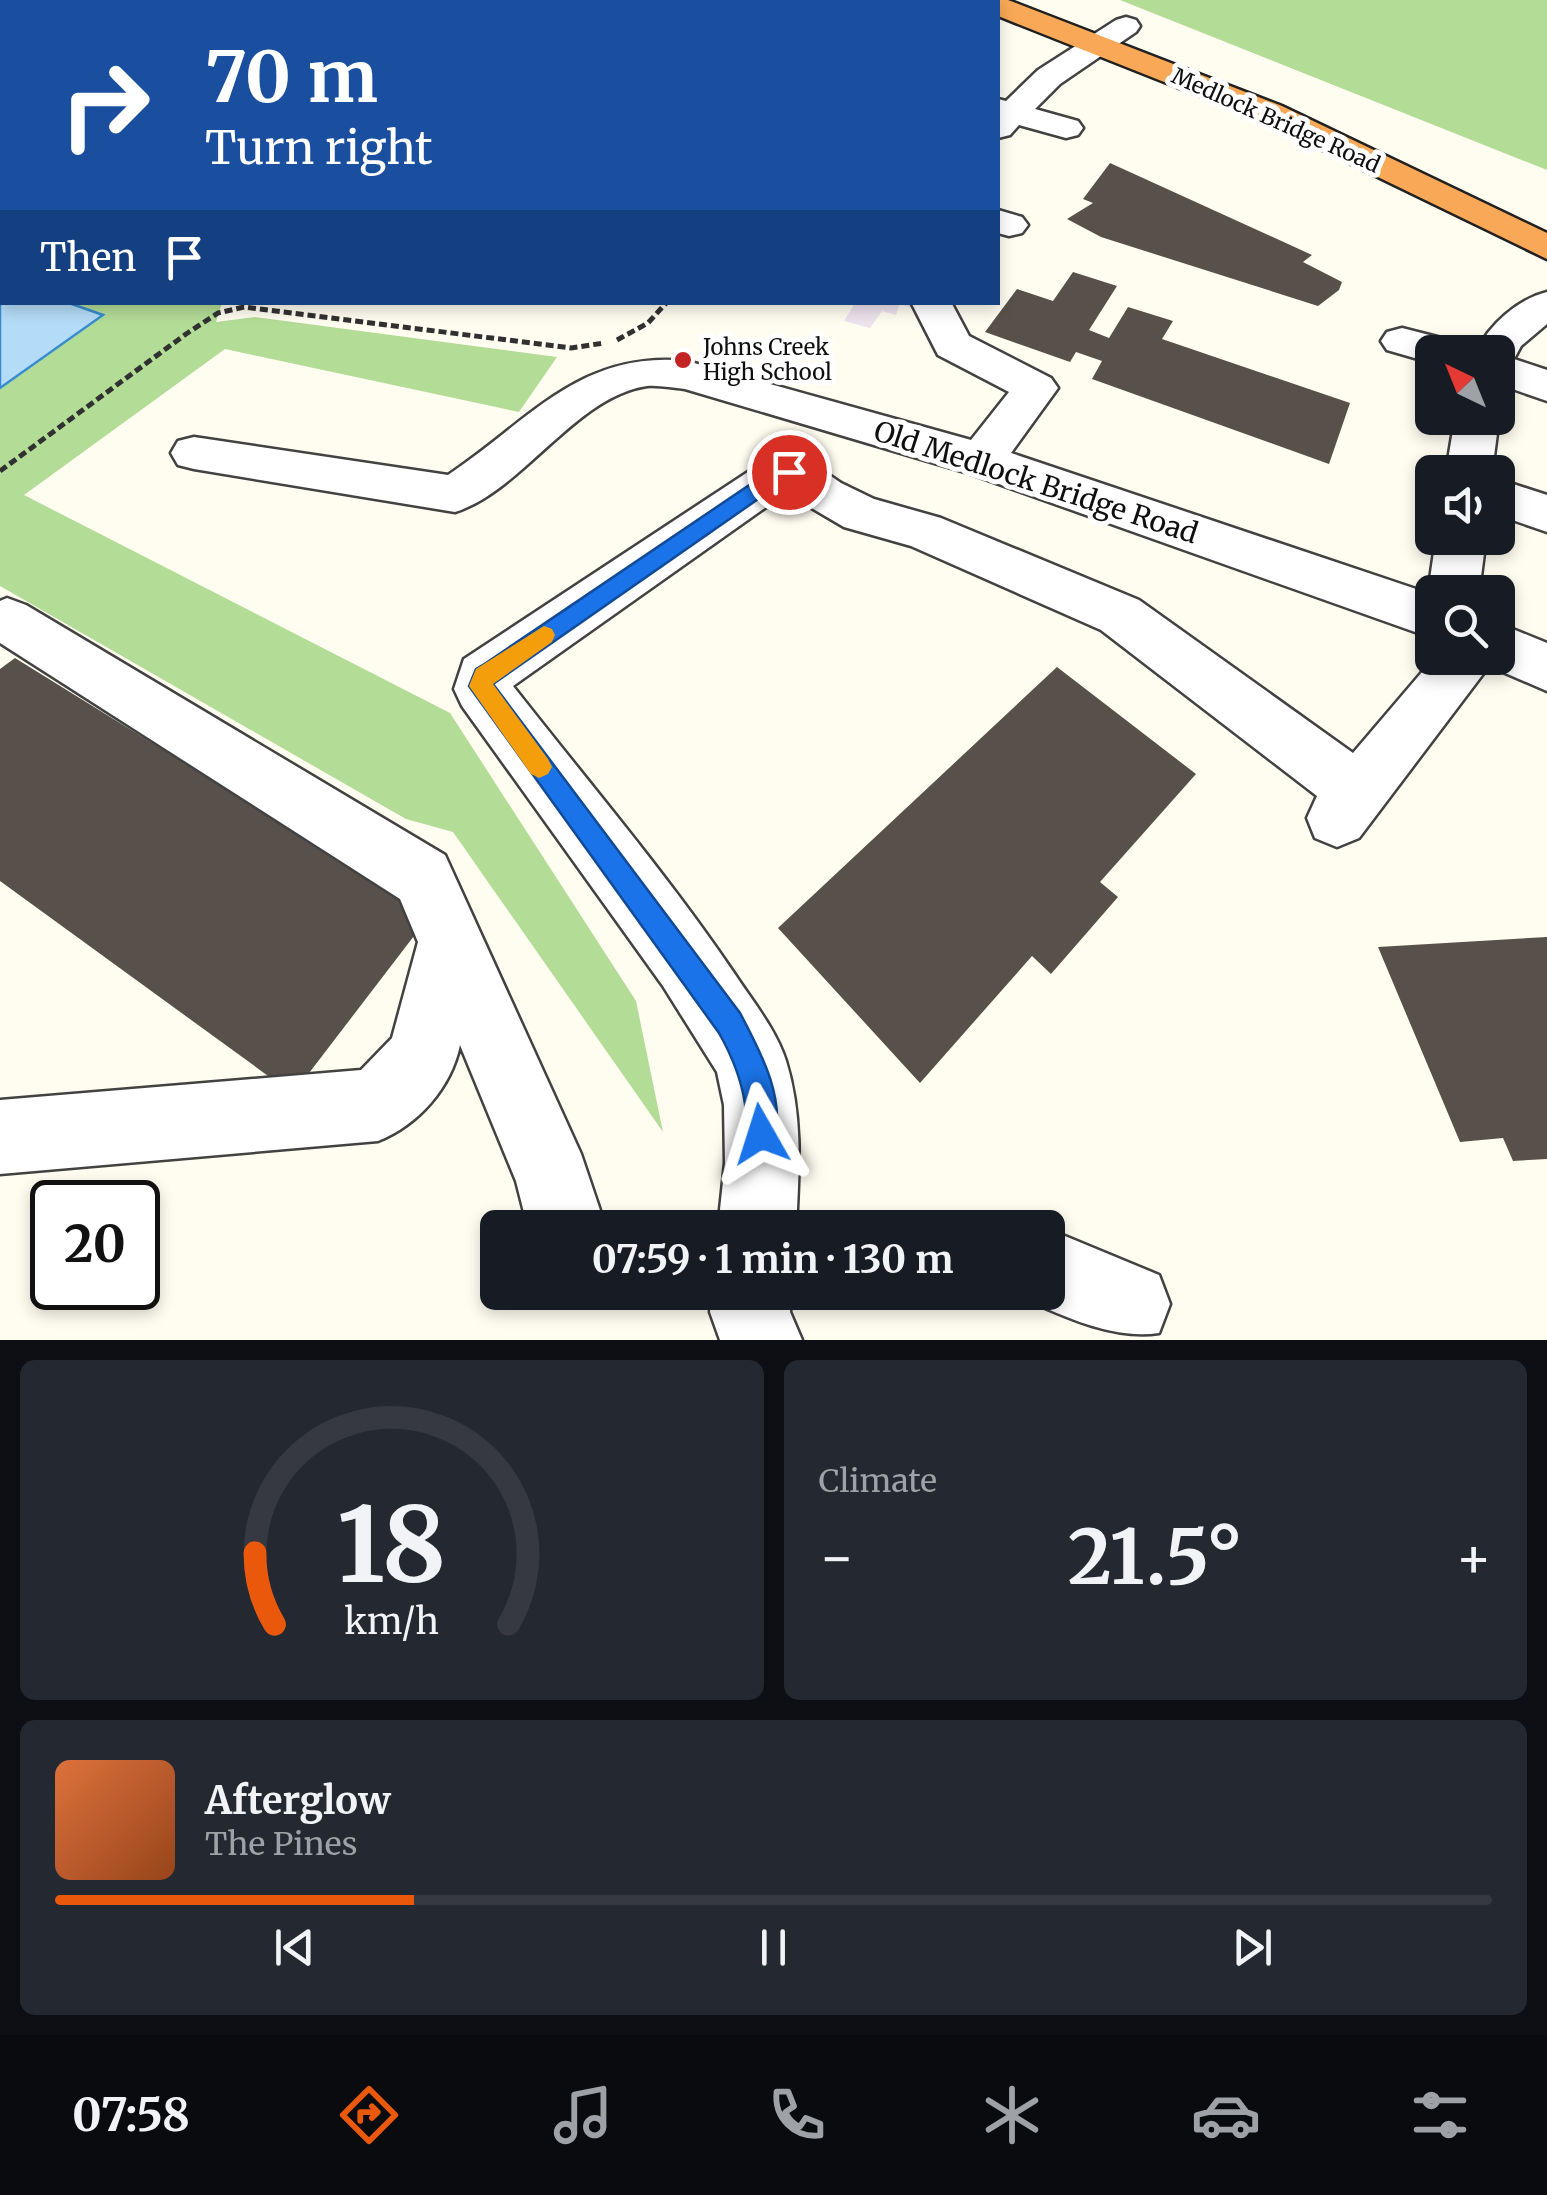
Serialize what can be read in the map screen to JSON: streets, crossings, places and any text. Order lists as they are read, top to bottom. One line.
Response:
{"streets":{"highway":["Medlock Bridge Road"],"street":["Old Medlock Bridge Road"]},"places":["Johns Creek High School"],"north":"top left","page":{"turn":["70 m","Turn right"],"then":"Then","limit":"20","trip":"07:59 · 1 min · 130 m","tile":"Climate","heat":["−","21.5°","+"],"song":["Afterglow","The Pines"],"tabs":"07:58","gauge":["18","km/h"]}}
